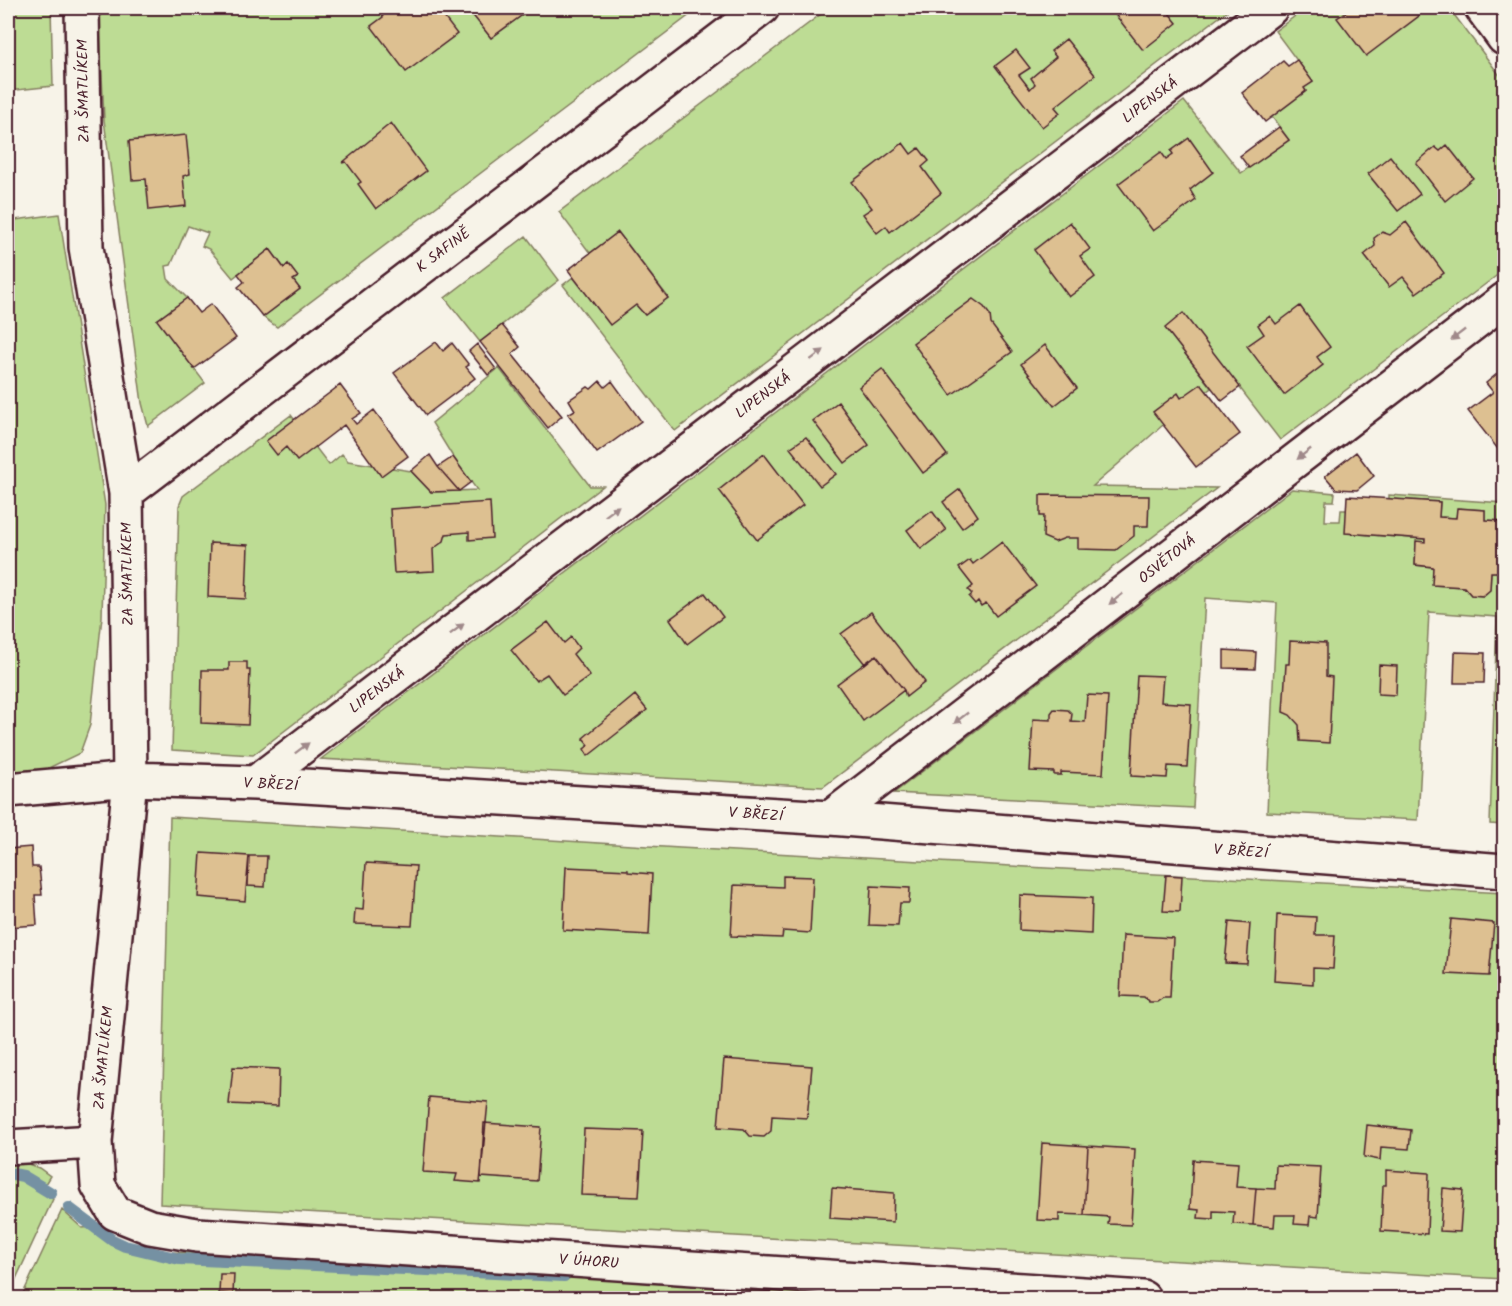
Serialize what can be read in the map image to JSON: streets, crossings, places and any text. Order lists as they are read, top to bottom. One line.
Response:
{"streets":{"street":["ZA ŠMATLÍKEM","LIPENSKÁ","K SAFINĚ","OSVĚTOVÁ","V BŘEZÍ","V ÚHORU"]},"crossings":[["ZA ŠMATLÍKEM","K SAFINĚ"],["ZA ŠMATLÍKEM","V BŘEZÍ"],["ZA ŠMATLÍKEM","V ÚHORU"],["LIPENSKÁ","V BŘEZÍ"],["OSVĚTOVÁ","V BŘEZÍ"]],"one_way":["LIPENSKÁ","OSVĚTOVÁ"]}
